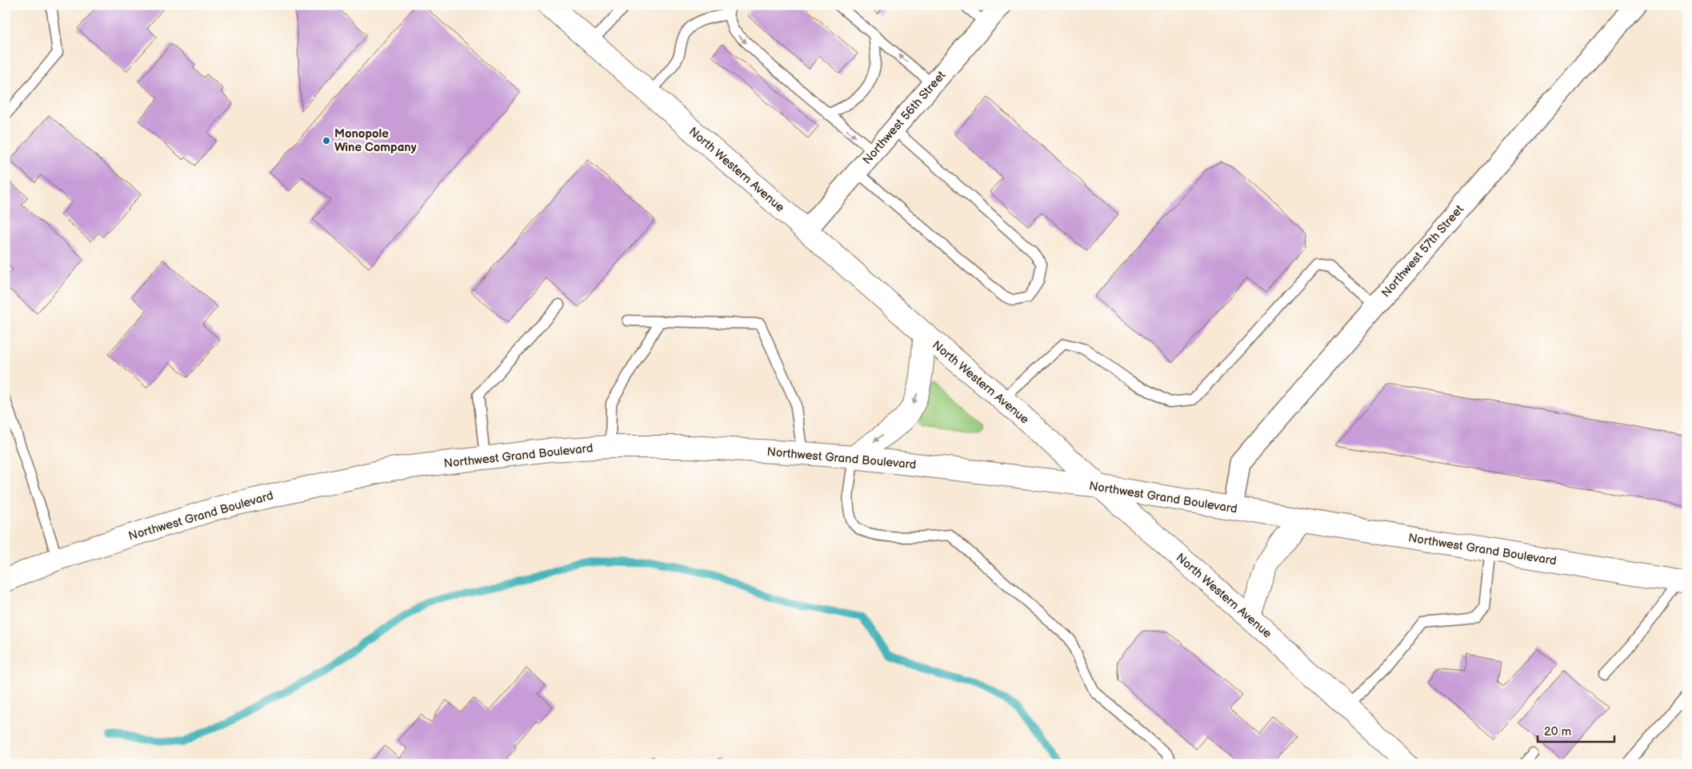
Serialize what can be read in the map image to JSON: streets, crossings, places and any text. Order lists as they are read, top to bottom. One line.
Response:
{"streets":{"main road":["North Western Avenue","Northwest Grand Boulevard"],"street":["Northwest 56th Street","Northwest 57th Street"]},"crossings":[["Northwest 56th Street","North Western Avenue"],["North Western Avenue","Northwest Grand Boulevard"],["Northwest 57th Street","Northwest Grand Boulevard"]],"places":["Monopole Wine Company"],"scale_bar":"20 m"}
